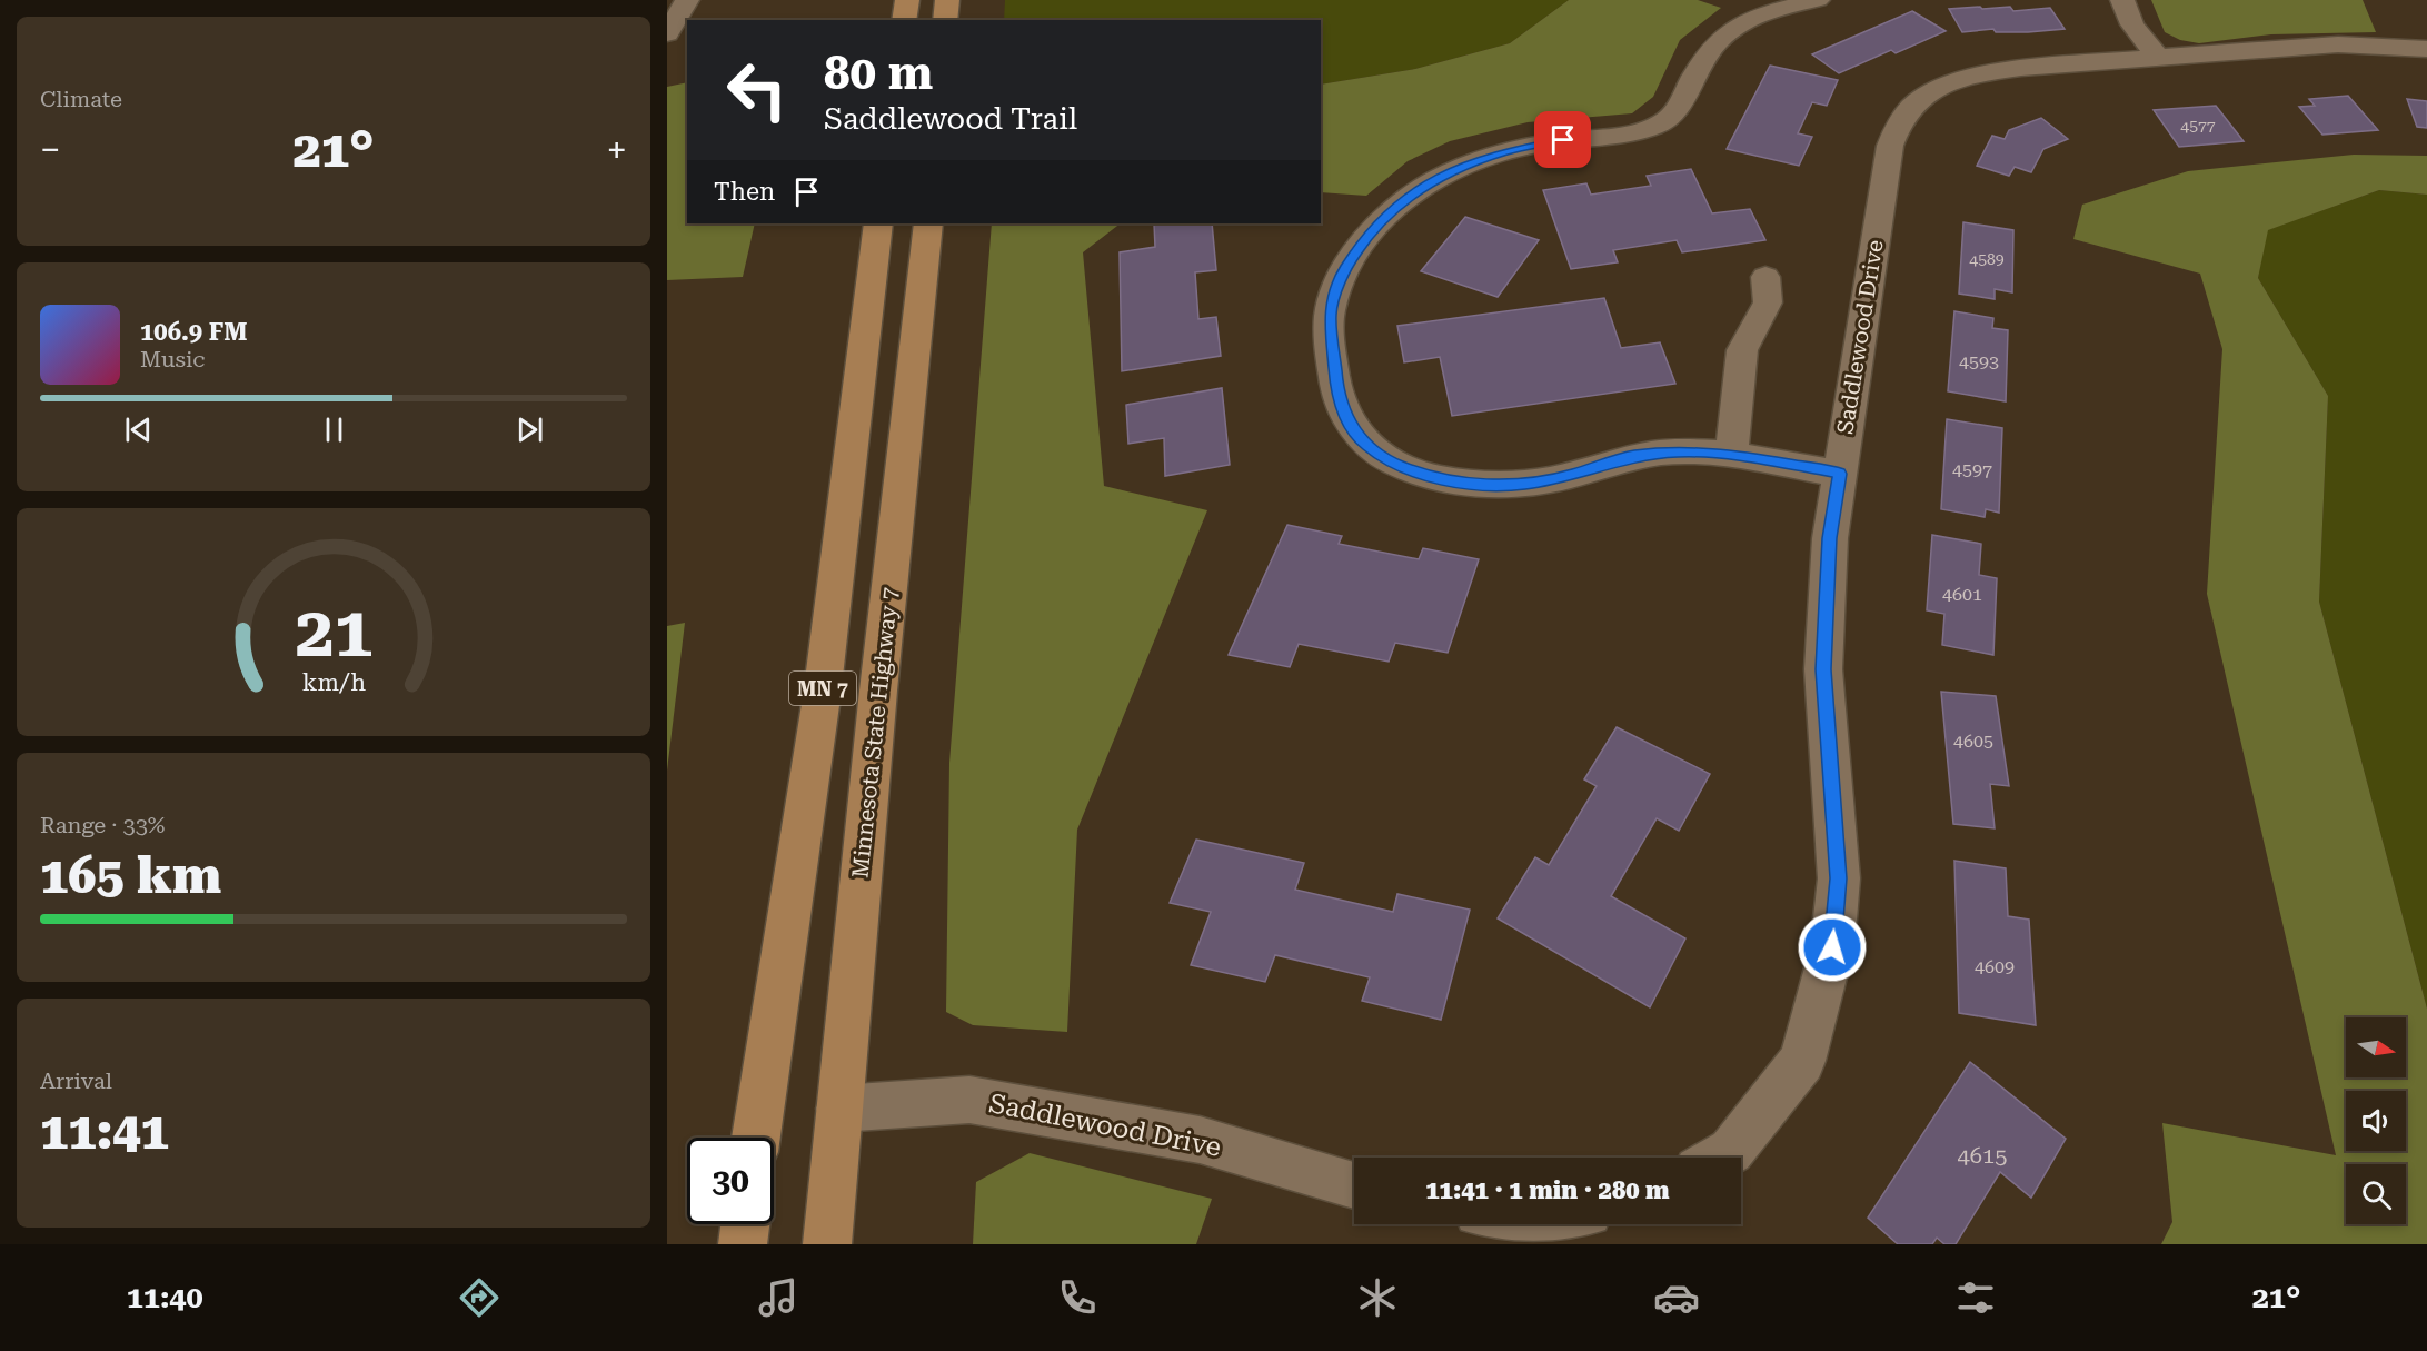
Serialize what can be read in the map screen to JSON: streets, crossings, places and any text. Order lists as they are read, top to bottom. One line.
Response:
{"streets":{"main road":["MN 7","Minnesota State Highway 7"],"street":["Saddlewood Drive"]},"crossings":[["Saddlewood Drive","Minnesota State Highway 7"]],"house_numbers":["4577","4589","4593","4597","4601","4605","4609","4615"],"north":"right","page":{"tile":["Climate",["Range · 33%","165 km"],["Arrival","11:41"]],"turn":["80 m","Saddlewood Trail"],"heat":["−","21°","+"],"then":"Then","song":["106.9 FM","Music"],"limit":"30","trip":"11:41 · 1 min · 280 m","tabs":["11:40","21°"],"gauge":["21","km/h"]}}
